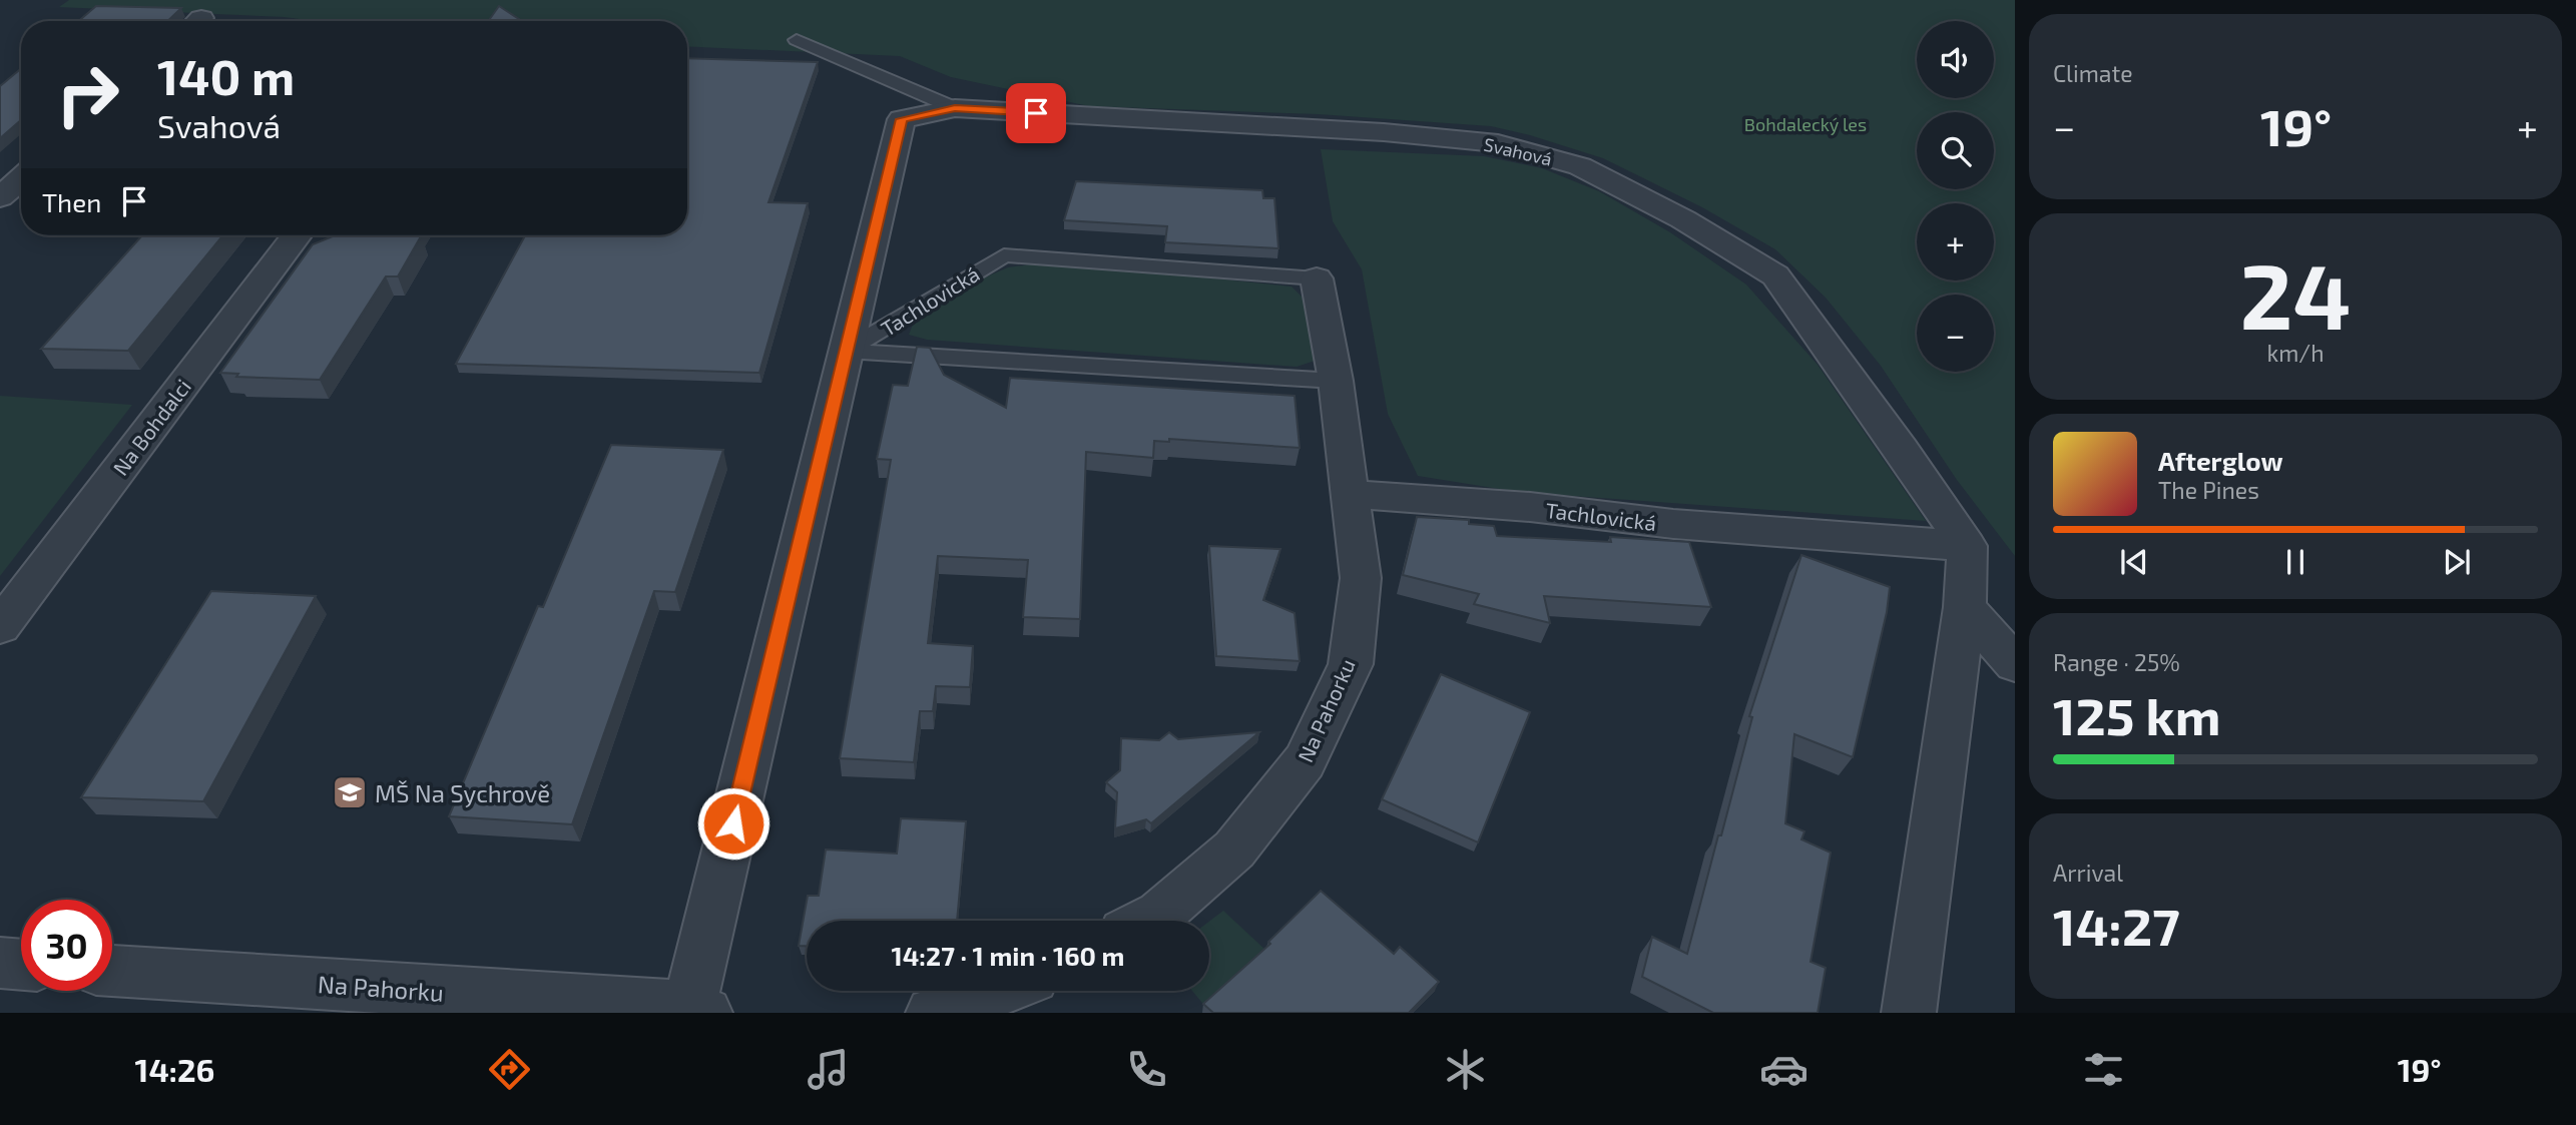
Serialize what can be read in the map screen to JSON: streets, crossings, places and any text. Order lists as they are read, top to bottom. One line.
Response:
{"streets":{"street":["Svahová","Tachlovická","Na Bohdalci","Na Pahorku"]},"crossings":[["Svahová","Tachlovická"],["Tachlovická","Na Pahorku"]],"parks":["Bohdalecký les"],"places":{"school or university":["MŠ Na Sychrově"]},"page":{"tile":["Climate",["24","km/h"],["Range · 25%","125 km"],["Arrival","14:27"]],"map_buttons":["+","−"],"turn":["140 m","Svahová"],"heat":["−","19°","+"],"then":"Then","song":["Afterglow","The Pines"],"limit":"30","trip":"14:27 · 1 min · 160 m","tabs":["14:26","19°"]}}
